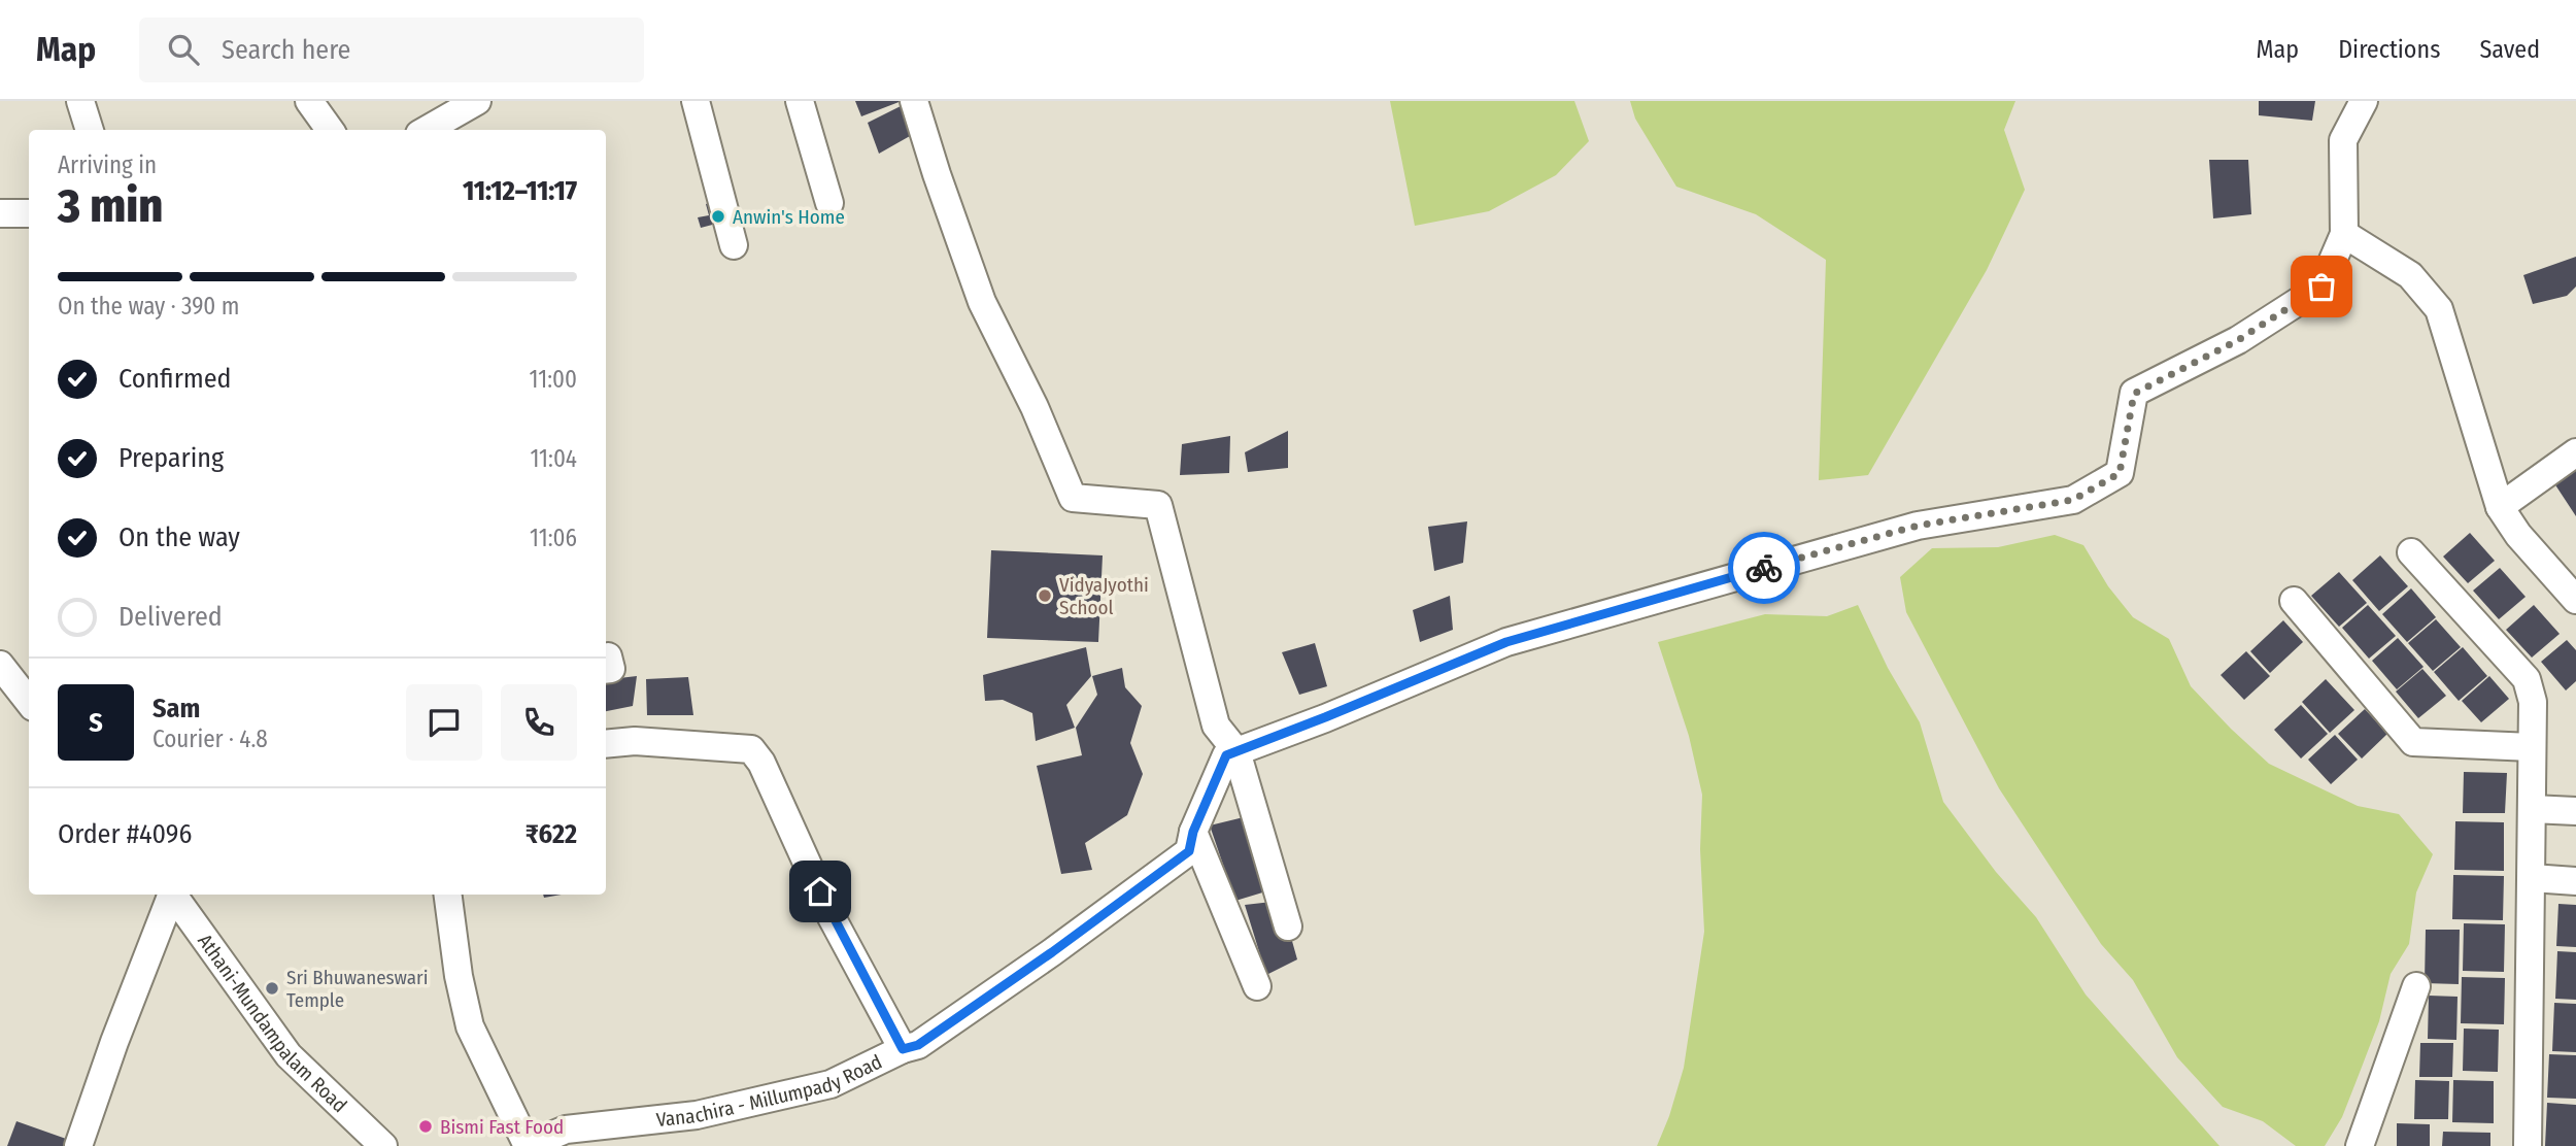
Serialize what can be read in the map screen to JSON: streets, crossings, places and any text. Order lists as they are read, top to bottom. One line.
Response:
{"streets":{"street":["Athani-Mundampalam Road","Vanachira - Millumpady Road"]},"places":["Anwin's Home","VidyaJyothi School","Sri Bhuwaneswari Temple","Bismi Fast Food"],"page":{"header":"Map","search":"Search here","nav":["Map","Directions","Saved"],"heading":["3 min","Arriving in","11:12–11:17"],"panel":["Sam","Courier · 4.8","Order #4096","₹622"],"bar":"On the way · 390 m","list":[["Confirmed","11:00"],["Preparing","11:04"],["On the way","11:06"],"Delivered"],"round":"S"}}
